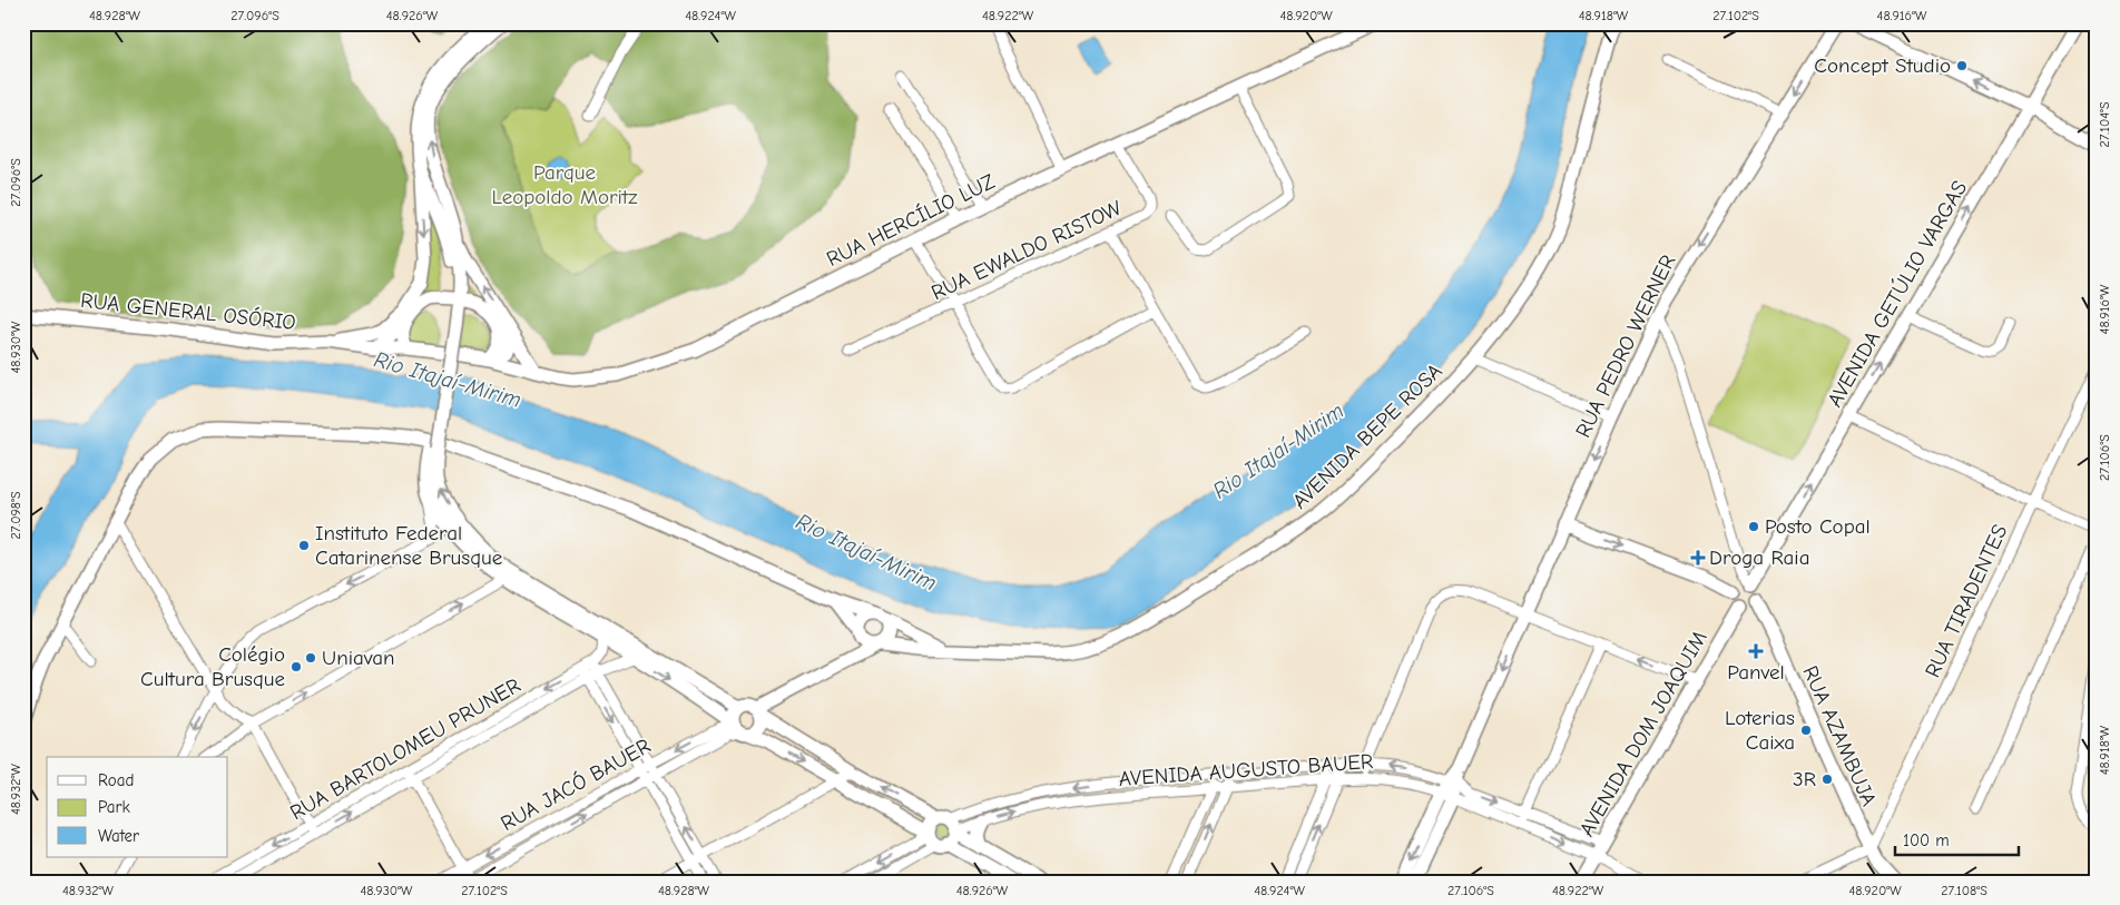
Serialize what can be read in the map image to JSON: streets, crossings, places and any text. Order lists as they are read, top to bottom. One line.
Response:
{"streets":{"main road":["RUA HERCÍLIO LUZ","AVENIDA GETÚLIO VARGAS","RUA GENERAL OSÓRIO","RUA PEDRO WERNER","AVENIDA BEPE ROSA","AVENIDA DOM JOAQUIM","RUA AZAMBUJA"],"street":["RUA EWALDO RISTOW","RUA TIRADENTES","RUA BARTOLOMEU PRUNER","AVENIDA AUGUSTO BAUER","RUA JACÓ BAUER"]},"crossings":[["RUA HERCÍLIO LUZ","RUA EWALDO RISTOW"],["RUA HERCÍLIO LUZ","RUA GENERAL OSÓRIO"],["AVENIDA GETÚLIO VARGAS","RUA AZAMBUJA"],["RUA PEDRO WERNER","AVENIDA AUGUSTO BAUER"],["RUA TIRADENTES","RUA AZAMBUJA"],["AVENIDA DOM JOAQUIM","AVENIDA AUGUSTO BAUER"]],"one_way":["AVENIDA GETÚLIO VARGAS","RUA PEDRO WERNER"],"water":["Rio Itajaí-Mirim"],"parks":["Parque Leopoldo Moritz"],"places":{"other":["Concept Studio","Posto Copal","Instituto Federal Catarinense Brusque","Uniavan","Colégio Cultura Brusque","Loterias Caixa","3R"],"health":["Droga Raia","Panvel"]},"legend":["Road","Park","Water"],"scale_bar":"100 m","coordinates":["48.928°W","27.096°S","48.926°W","48.924°W","48.922°W","48.920°W","48.918°W","27.102°S","48.916°W","27.104°S","48.930°W","27.106°S","27.098°S","48.932°W","27.108°S"]}
